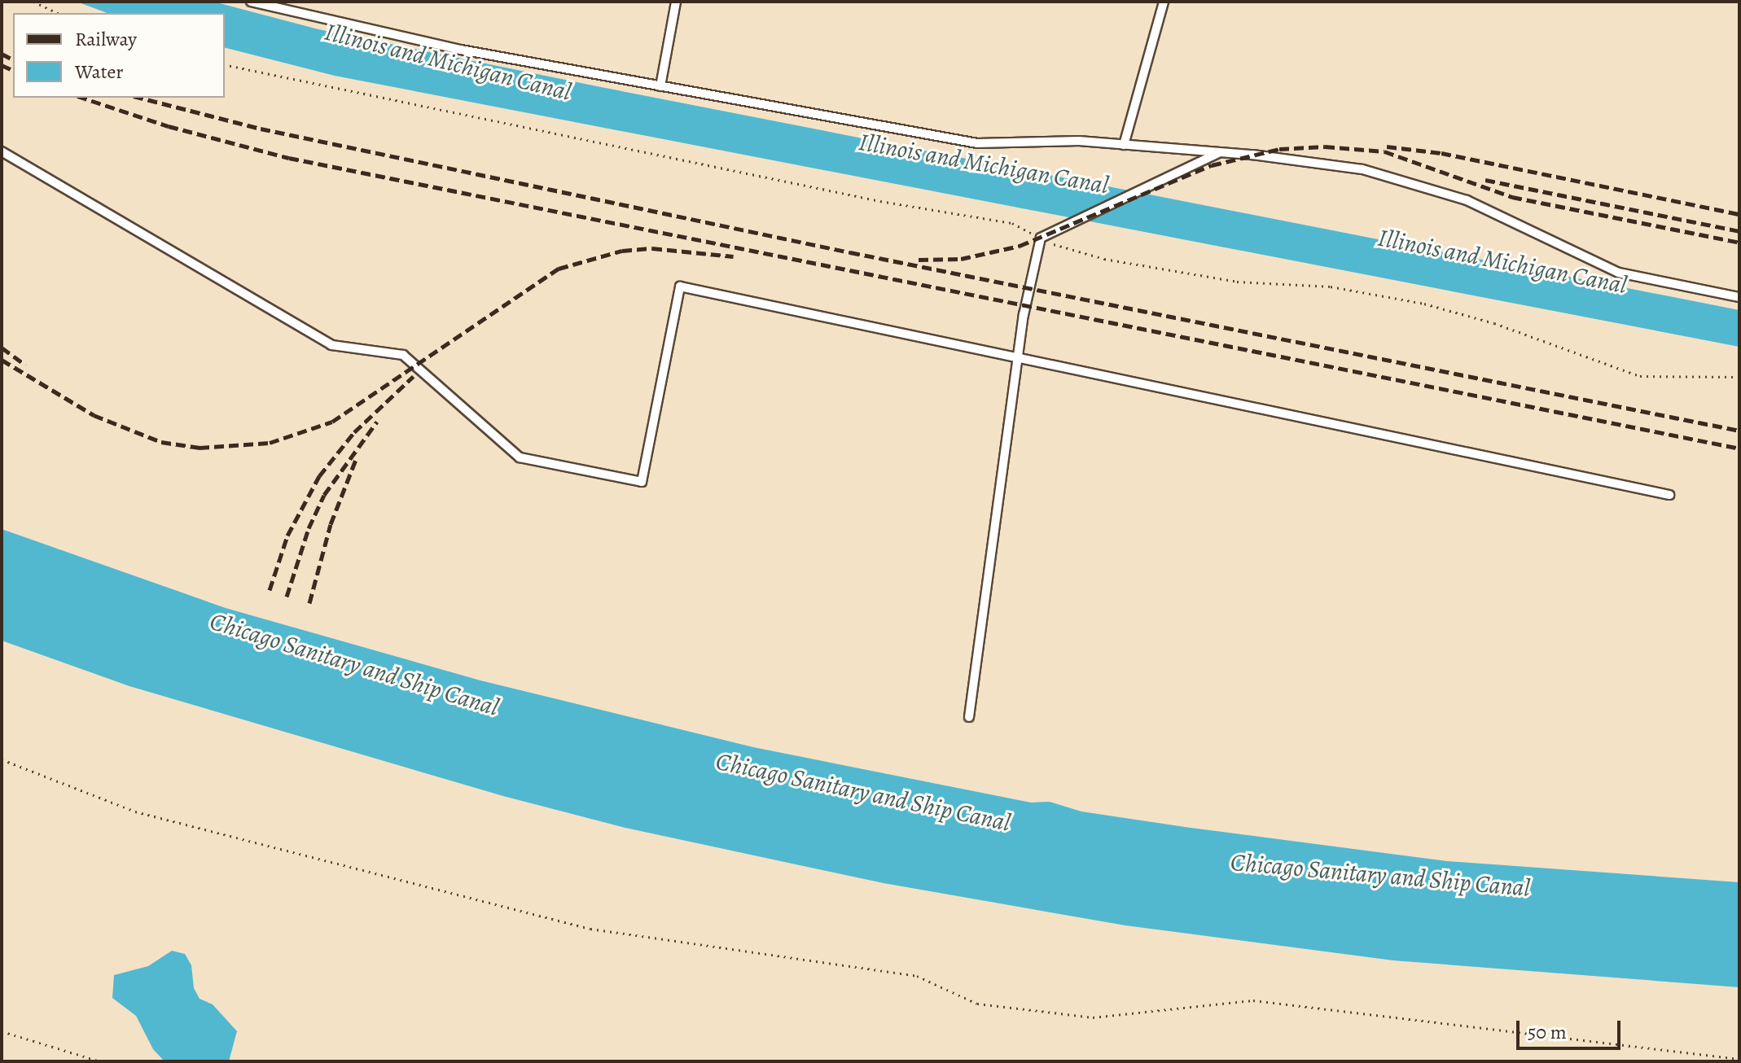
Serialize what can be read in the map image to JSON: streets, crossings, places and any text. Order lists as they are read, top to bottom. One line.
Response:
{"water":["Illinois and Michigan Canal","Chicago Sanitary and Ship Canal"],"legend":["Railway","Water"],"scale_bar":"50 m"}
